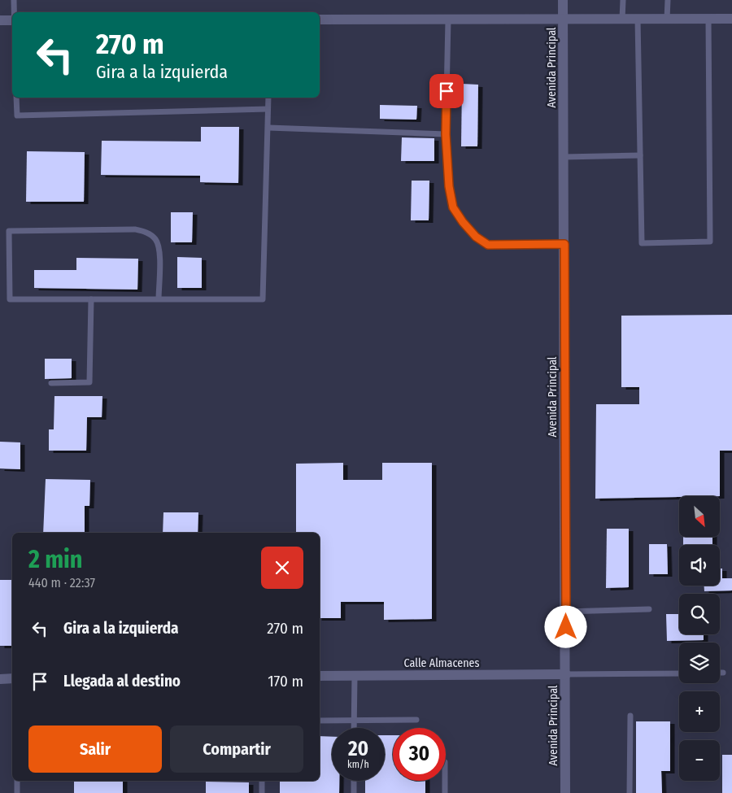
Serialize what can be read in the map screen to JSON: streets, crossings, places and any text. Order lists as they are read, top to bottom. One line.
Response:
{"streets":{"street":["Avenida Principal","Calle Almacenes"]},"crossings":[["Avenida Principal","Calle Almacenes"]],"north":"bottom right","page":{"turn":["270 m","Gira a la izquierda"],"map_buttons":["+","−"],"heading":["2 min","440 m · 22:37"],"list":[{"name":"Gira a la izquierda","value":"270 m"},{"name":"Llegada al destino","value":"170 m"}],"buttons":["Salir","Compartir"],"speed":"20 km/h","limit":"30"}}
